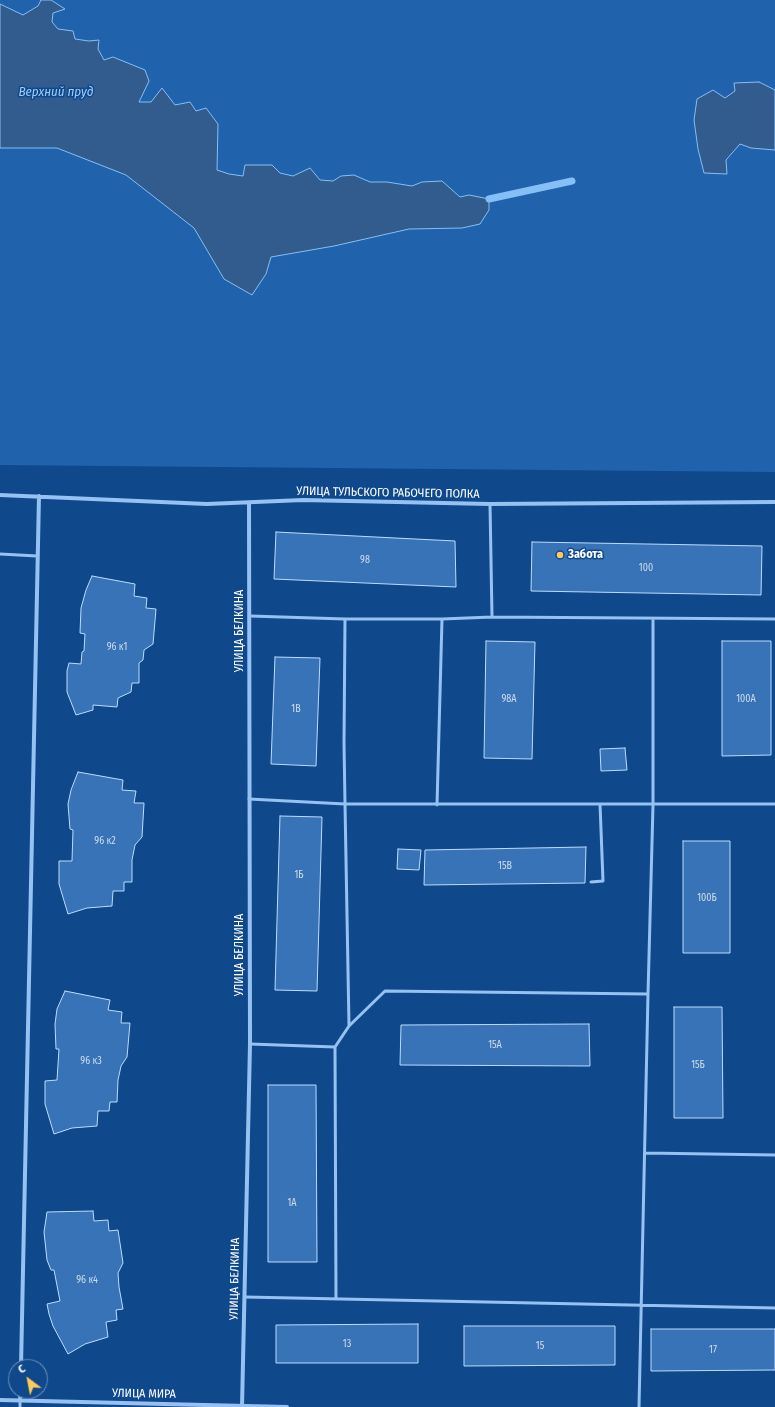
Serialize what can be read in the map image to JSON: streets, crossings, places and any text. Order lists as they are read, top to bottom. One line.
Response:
{"streets":{"street":["УЛИЦА ТУЛЬСКОГО РАБОЧЕГО ПОЛКА","УЛИЦА БЕЛКИНА","УЛИЦА МИРА"]},"crossings":[["УЛИЦА ТУЛЬСКОГО РАБОЧЕГО ПОЛКА","УЛИЦА БЕЛКИНА"],["УЛИЦА БЕЛКИНА","УЛИЦА МИРА"]],"water":["Верхний пруд"],"places":["Забота"],"house_numbers":["98","100","96 к1","98А","100А","1В","96 к2","15В","1Б","100Б","15А","96 к3","15Б","1А","96 к4","13","15","17"],"north":"top left"}
